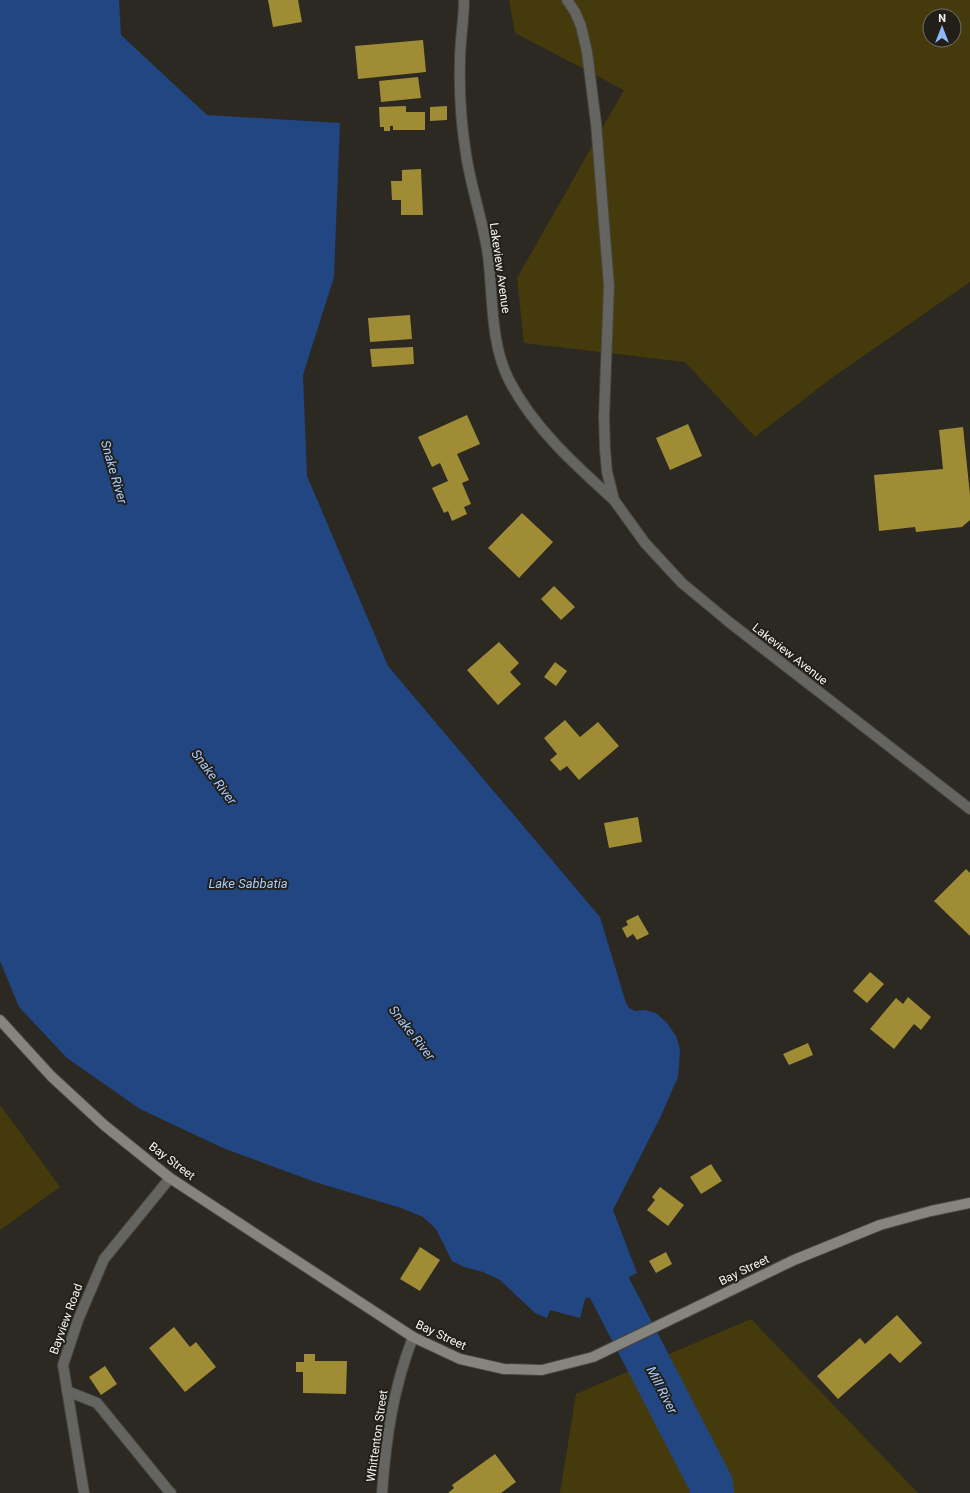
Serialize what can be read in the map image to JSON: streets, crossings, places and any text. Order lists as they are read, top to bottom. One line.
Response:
{"streets":{"main road":["Bay Street"],"street":["Lakeview Avenue","Bayview Road","Whittenton Street"]},"crossings":[["Bay Street","Bayview Road"],["Bay Street","Whittenton Street"]],"water":["Snake River","Lake Sabbatia","Mill River"],"north":"top"}
